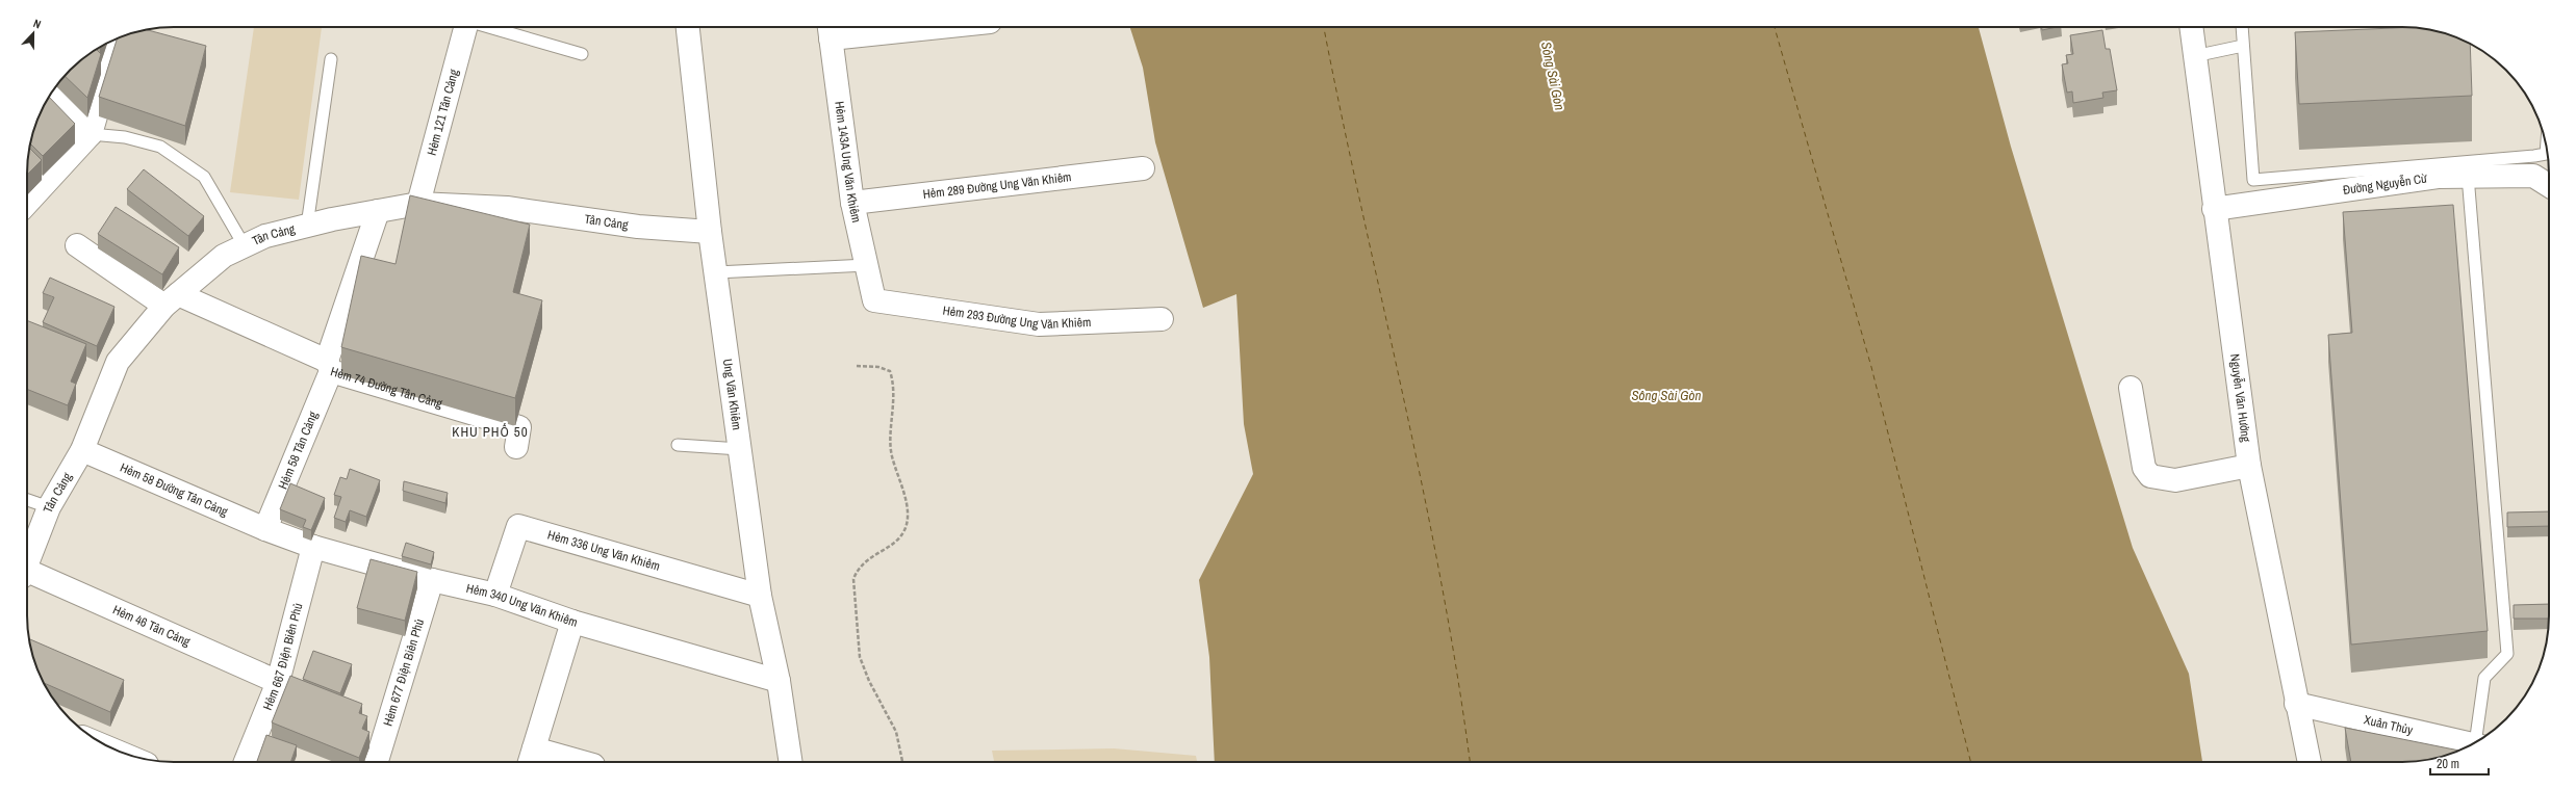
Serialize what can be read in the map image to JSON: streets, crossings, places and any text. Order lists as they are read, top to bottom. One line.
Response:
{"streets":{"street":["Hẻm 121 Tân Cảng","Hẻm 143A Ung Văn Khiêm","Đường Nguyễn Cừ","Hẻm 289 Đường Ung Văn Khiêm","Tân Cảng","Hẻm 293 Đường Ung Văn Khiêm","Hẻm 74 Đường Tân Cảng","Ung Văn Khiêm","Nguyễn Văn Hưởng","Hẻm 58 Tân Cảng","Hẻm 58 Đường Tân Cảng","Hẻm 336 Ung Văn Khiêm","Hẻm 340 Ung Văn Khiêm","Hẻm 46 Tân Cảng","Hẻm 667 Điện Biên Phủ","Hẻm 677 Điện Biên Phủ","Xuân Thủy"]},"crossings":[["Hẻm 121 Tân Cảng","Tân Cảng"],["Hẻm 143A Ung Văn Khiêm","Hẻm 289 Đường Ung Văn Khiêm"],["Hẻm 143A Ung Văn Khiêm","Hẻm 293 Đường Ung Văn Khiêm"],["Đường Nguyễn Cừ","Nguyễn Văn Hưởng"],["Tân Cảng","Hẻm 74 Đường Tân Cảng"],["Tân Cảng","Ung Văn Khiêm"],["Tân Cảng","Hẻm 58 Đường Tân Cảng"],["Hẻm 74 Đường Tân Cảng","Hẻm 58 Tân Cảng"],["Ung Văn Khiêm","Hẻm 336 Ung Văn Khiêm"],["Ung Văn Khiêm","Hẻm 340 Ung Văn Khiêm"],["Nguyễn Văn Hưởng","Xuân Thủy"],["Hẻm 58 Tân Cảng","Hẻm 58 Đường Tân Cảng"],["Hẻm 58 Tân Cảng","Hẻm 340 Ung Văn Khiêm"],["Hẻm 58 Đường Tân Cảng","Hẻm 340 Ung Văn Khiêm"],["Hẻm 336 Ung Văn Khiêm","Hẻm 340 Ung Văn Khiêm"],["Hẻm 340 Ung Văn Khiêm","Hẻm 667 Điện Biên Phủ"],["Hẻm 340 Ung Văn Khiêm","Hẻm 677 Điện Biên Phủ"],["Hẻm 46 Tân Cảng","Hẻm 667 Điện Biên Phủ"]],"districts":["KHU PHỐ 50"],"water":["Sông Sài Gòn"],"scale_bar":"20 m","north":"top"}
